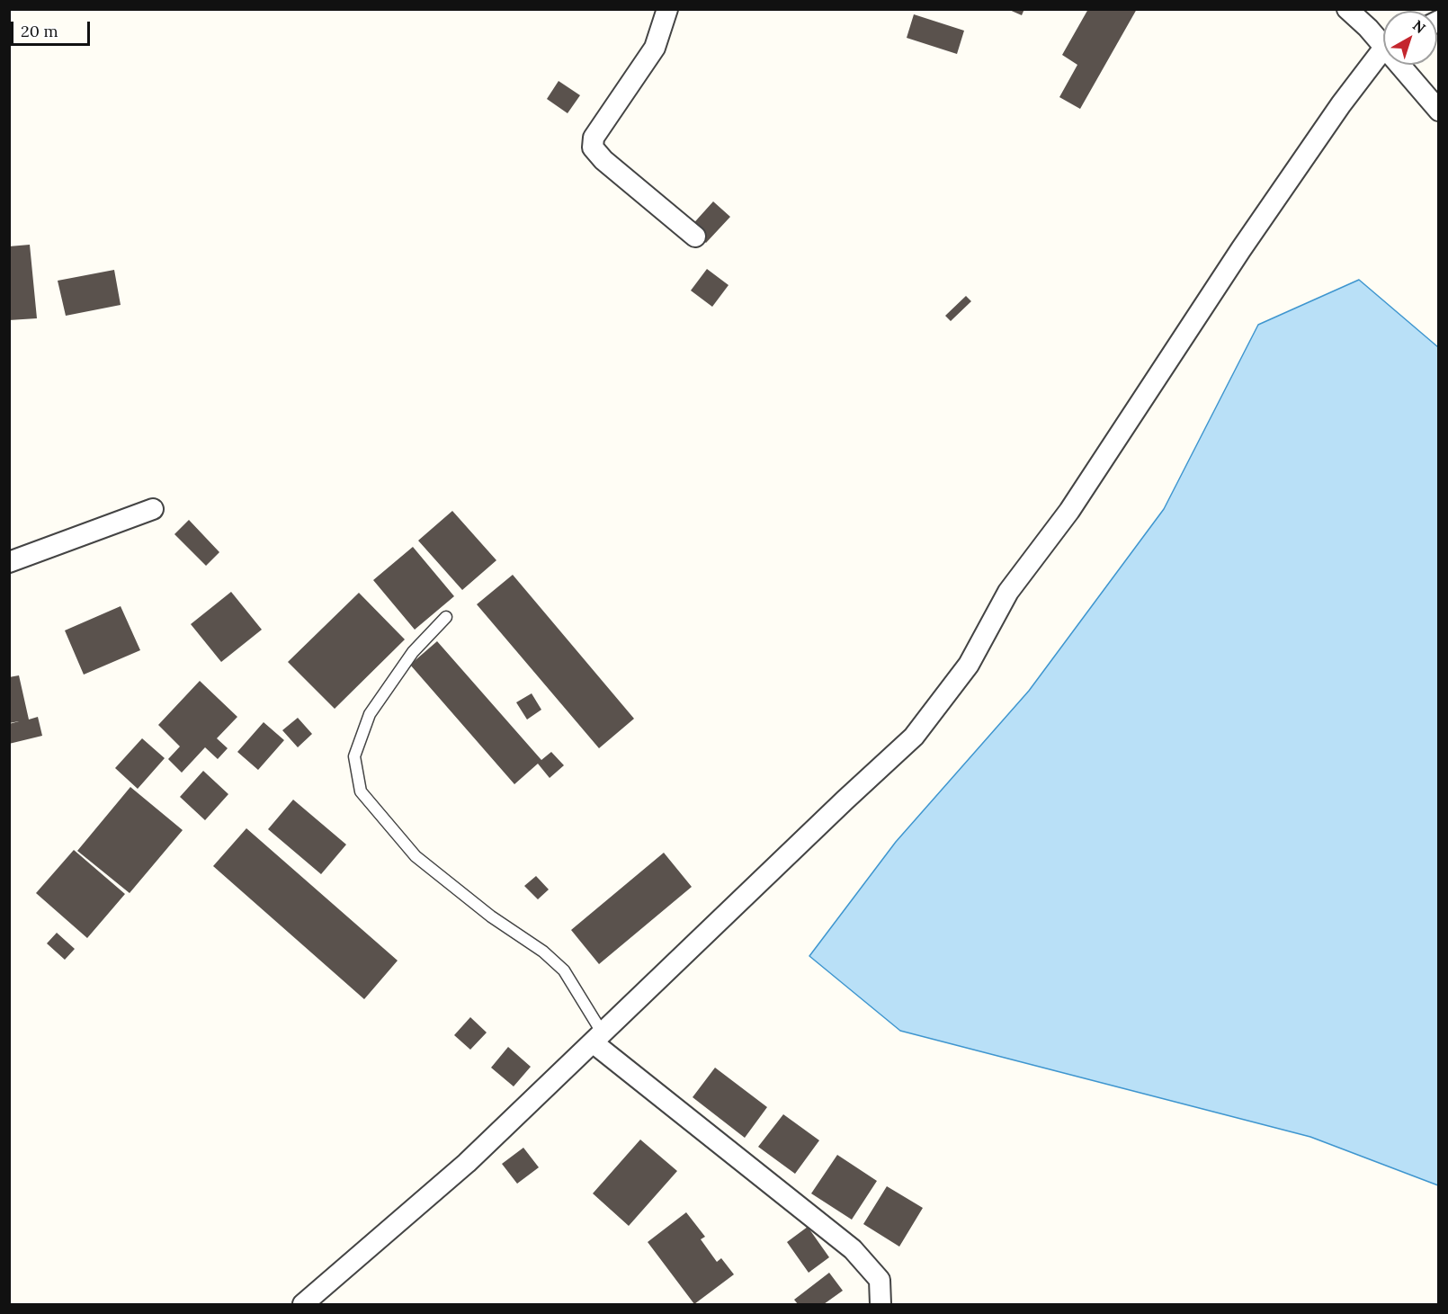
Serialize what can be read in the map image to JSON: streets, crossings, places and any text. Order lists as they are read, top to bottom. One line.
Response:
{"scale_bar":"20 m","north":"top right"}
